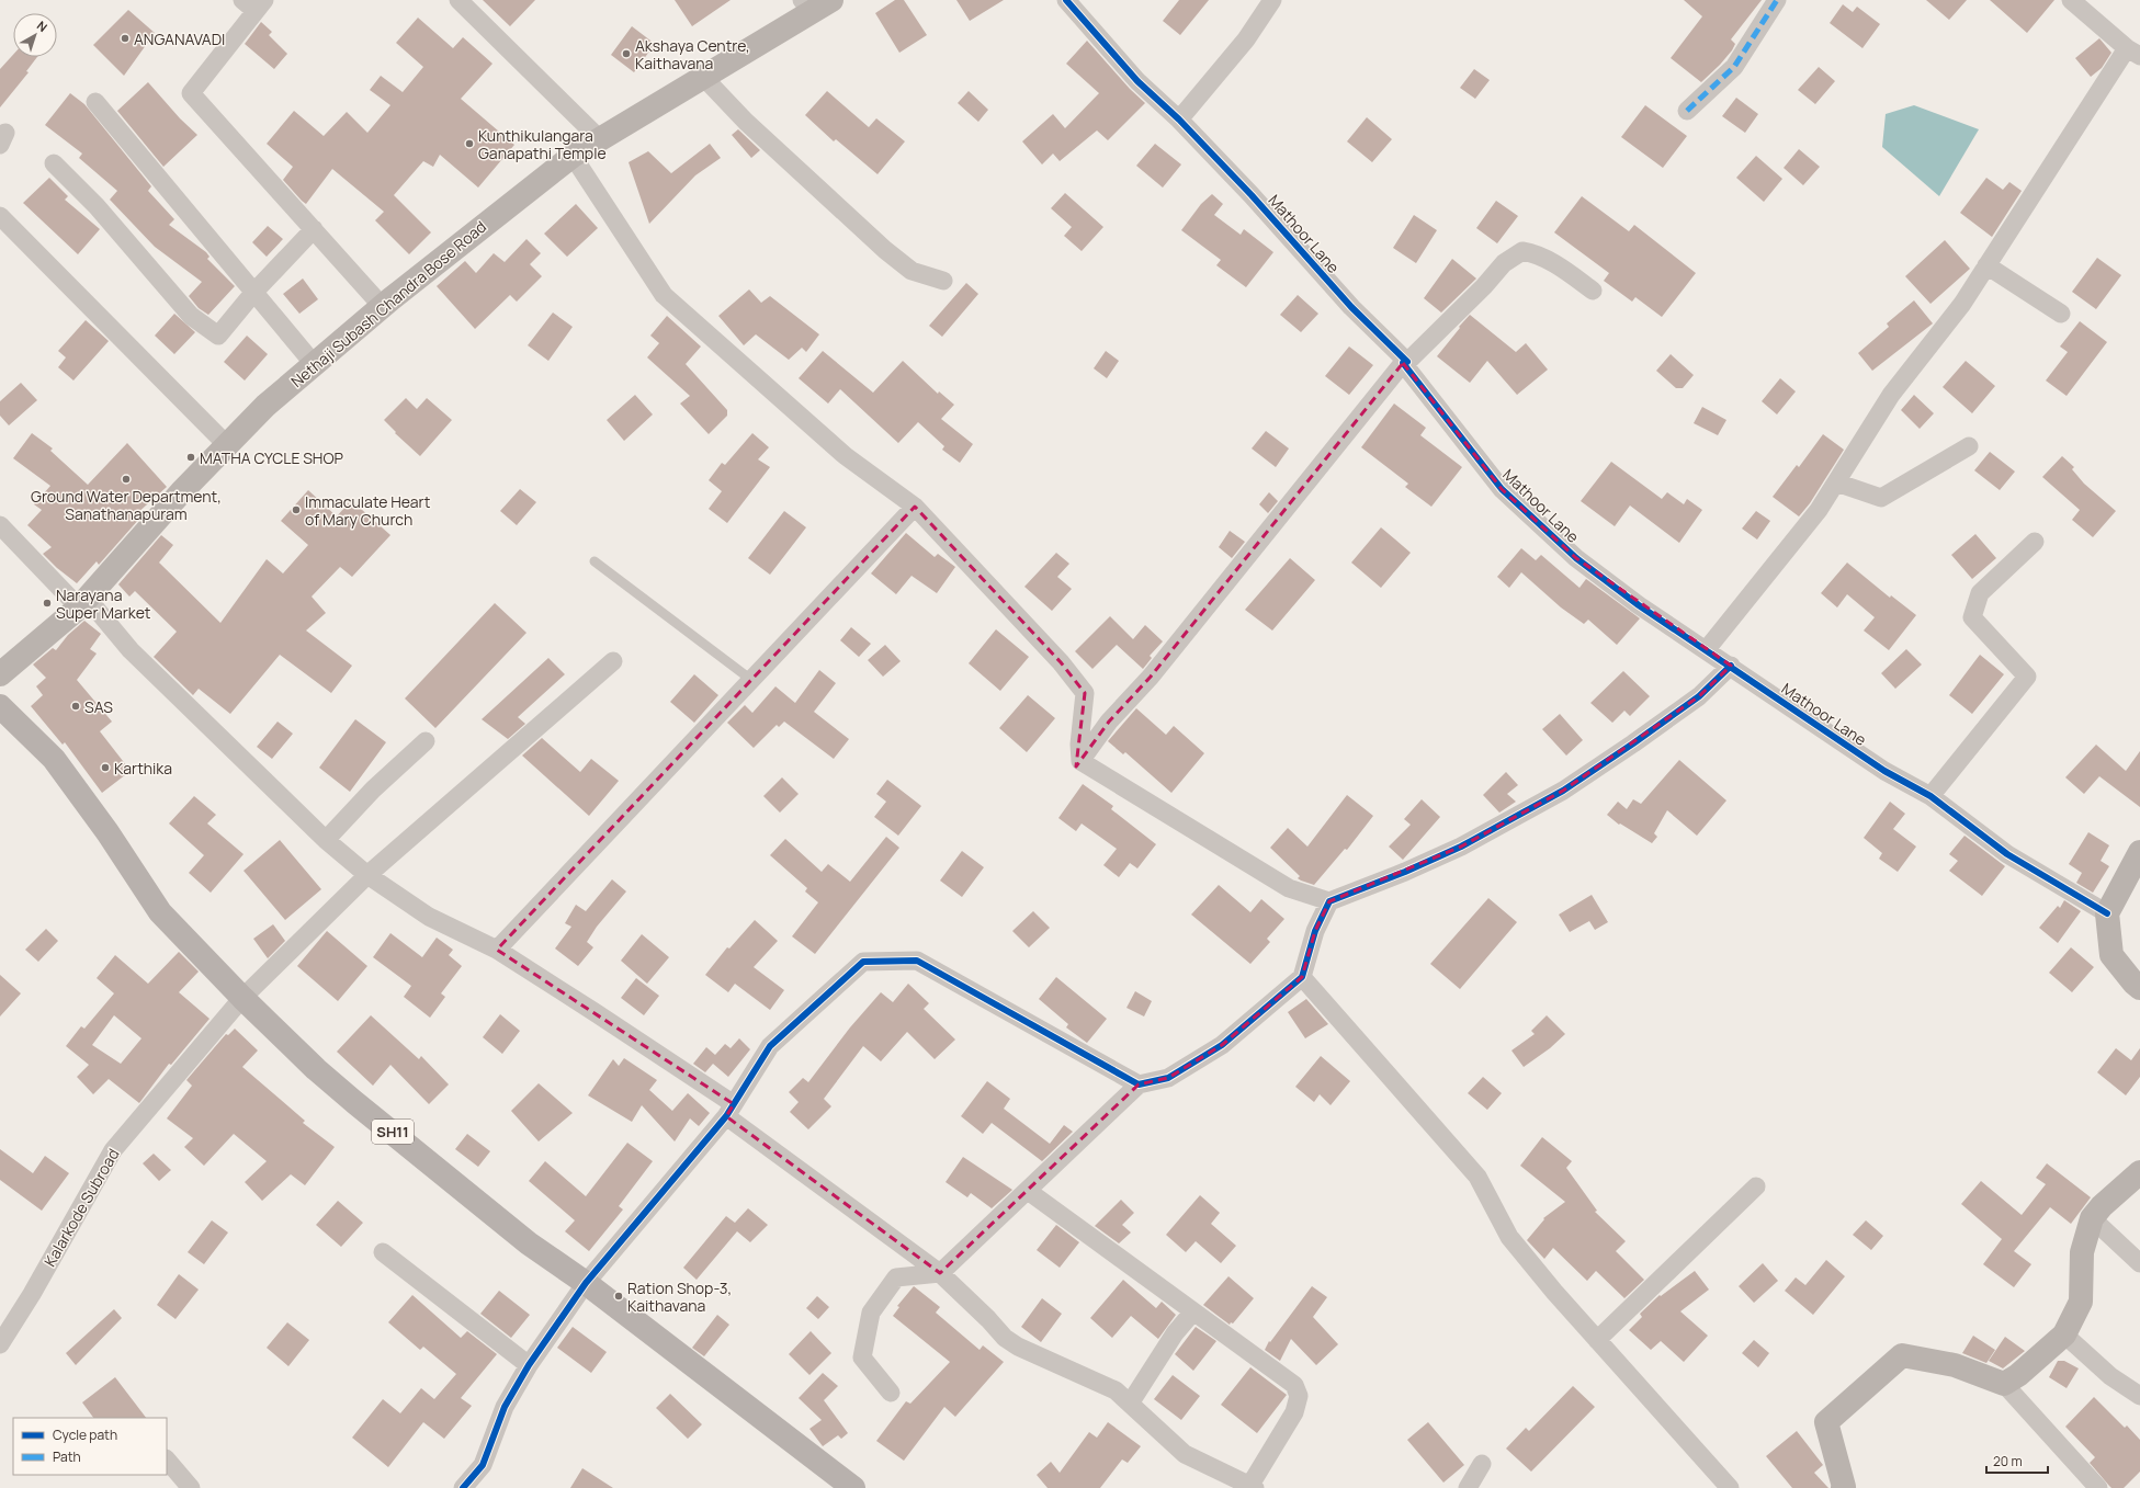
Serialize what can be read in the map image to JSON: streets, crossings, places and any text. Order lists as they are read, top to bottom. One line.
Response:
{"streets":{"main road":["Nethaji Subash Chandra Bose Road","SH11"],"street":["Mathoor Lane","Kalarkode Subroad"]},"crossings":[["SH11","Kalarkode Subroad"]],"places":["ANGANAVADI","Akshaya Centre, Kaithavana","Kunthikulangara Ganapathi Temple","MATHA CYCLE SHOP","Ground Water Department, Sanathanapuram","Immaculate Heart of Mary Church","Narayana Super Market","SAS","Karthika","Ration Shop-3, Kaithavana"],"legend":["Cycle path","Path"],"scale_bar":"20 m","north":"top right"}
